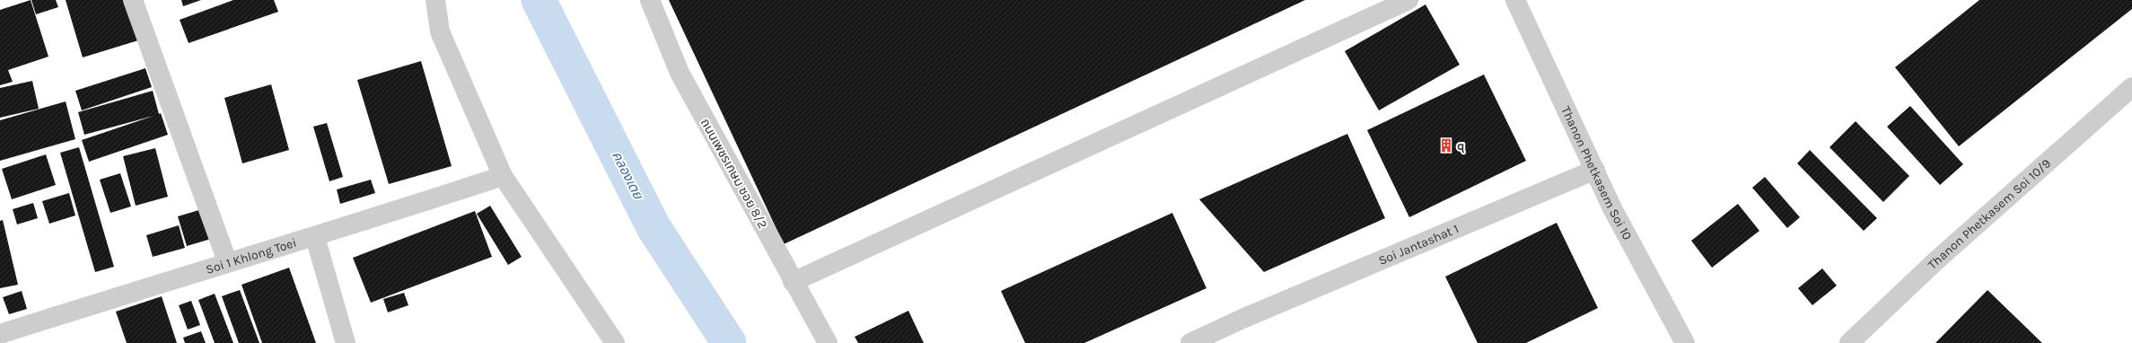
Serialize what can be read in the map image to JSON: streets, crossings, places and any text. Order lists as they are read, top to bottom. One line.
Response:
{"streets":{"street":["ถนนเพชรเกษม ซอย 8/2","Thanon Phetkasem Soi 10","Thanon Phetkasem Soi 10/9","Soi Jantashat 1","Soi 1 Khlong Toei"]},"crossings":[["Thanon Phetkasem Soi 10","Soi Jantashat 1"]],"water":["คลองเตย"],"places":{"building":["q"]}}
